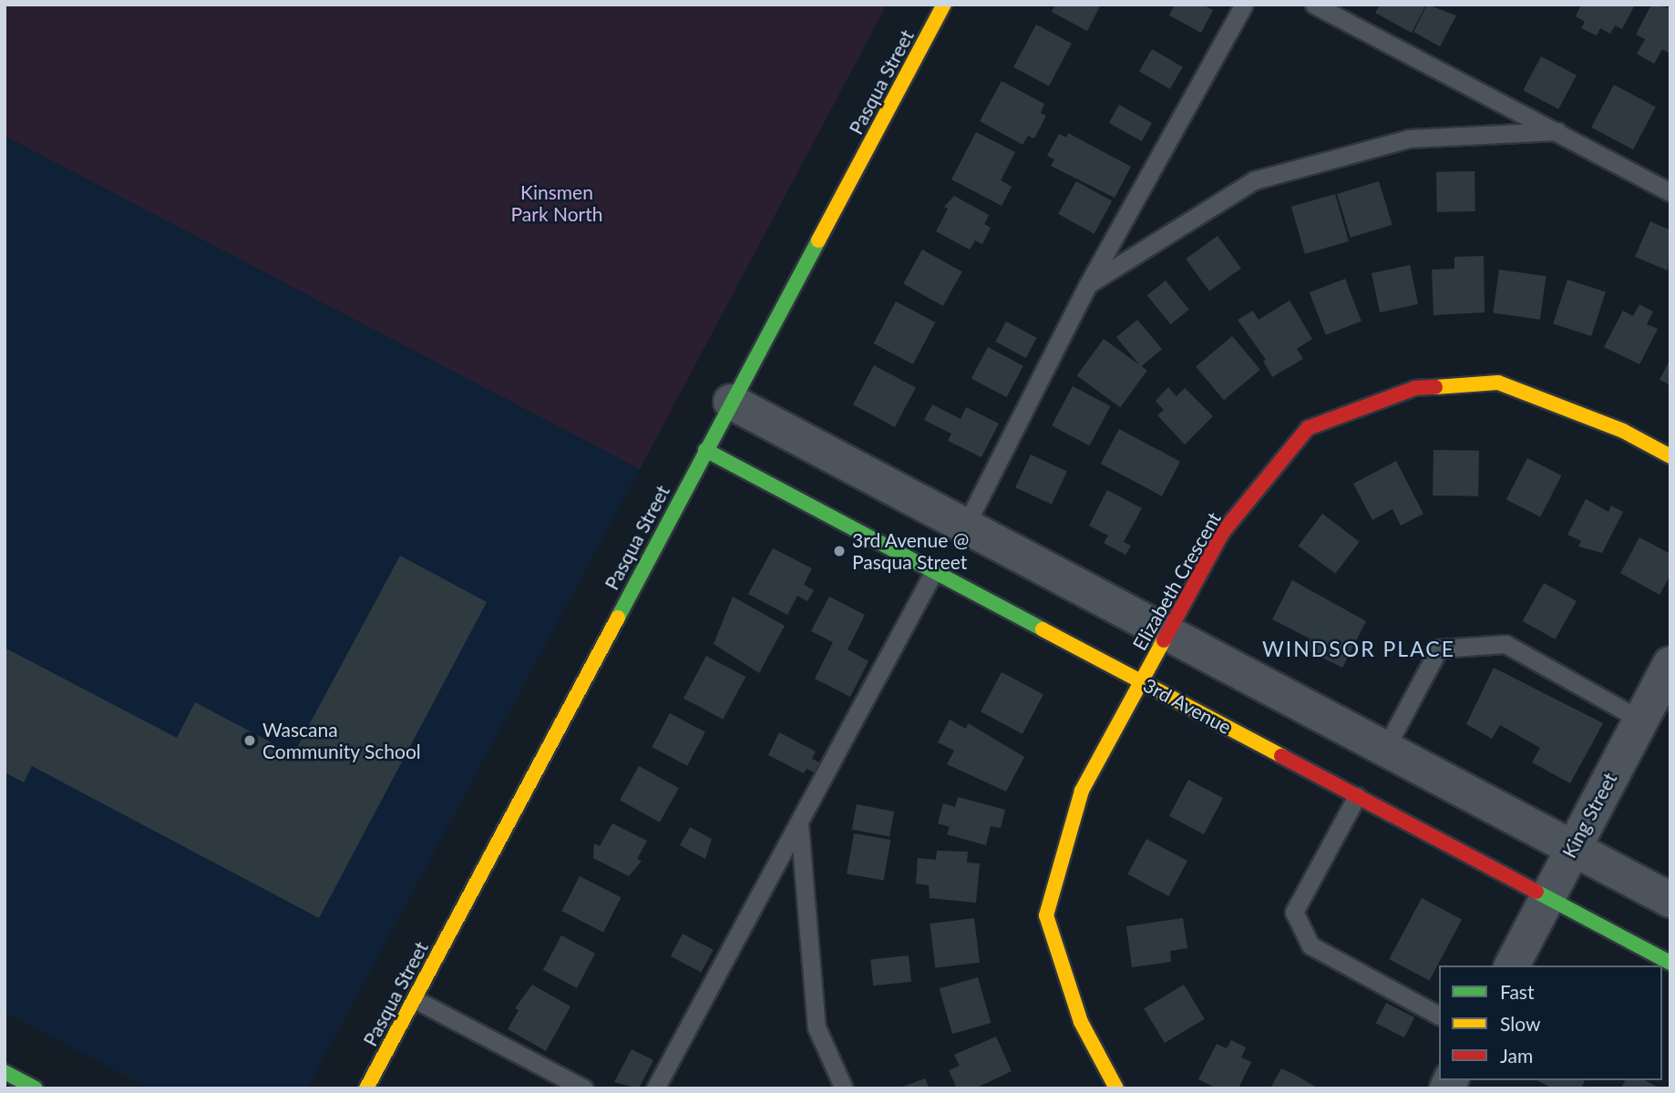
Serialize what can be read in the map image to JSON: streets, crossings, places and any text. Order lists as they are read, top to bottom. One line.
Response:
{"streets":{"street":["Pasqua Street","Elizabeth Crescent","3rd Avenue","King Street"]},"crossings":[["Pasqua Street","3rd Avenue"],["Elizabeth Crescent","3rd Avenue"],["3rd Avenue","King Street"]],"districts":["WINDSOR PLACE"],"parks":["Kinsmen Park North"],"places":["3rd Avenue @ Pasqua Street","Wascana Community School"],"legend":["Fast","Slow","Jam"]}
